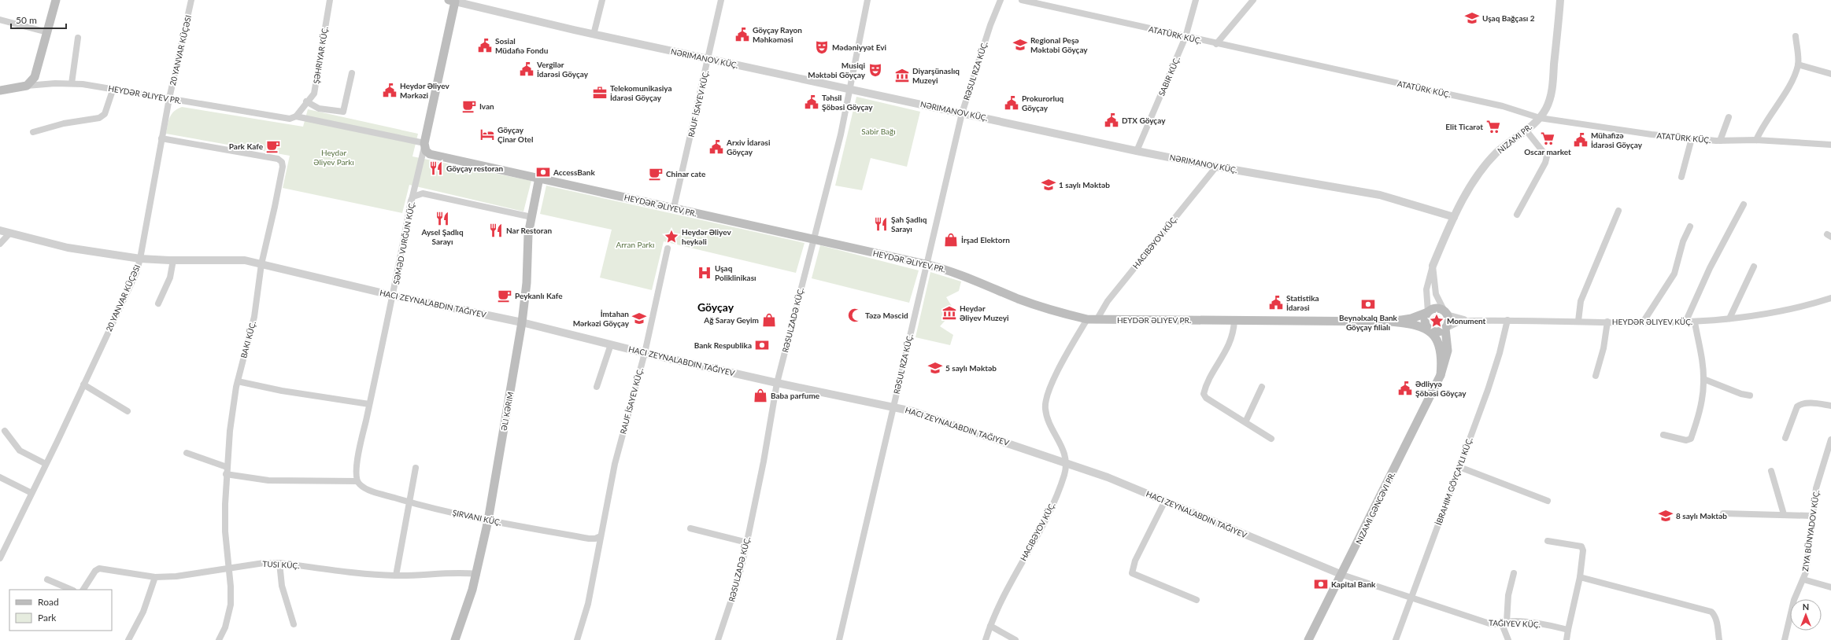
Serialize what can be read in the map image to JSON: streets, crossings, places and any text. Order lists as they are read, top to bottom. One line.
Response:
{"streets":{"main road":["HEYDƏR ƏLIYEV PR.","ƏLI KƏRIM","NIZAMI GƏNCƏVI PR."],"street":["ATATÜRK KÜÇ.","20 YANVAR KÜÇƏSI","ŞƏHRIYAR KÜÇ.","NƏRIMANOV KÜÇ.","RƏSUL RZA KÜÇ.","SABIR KÜÇ.","RAUF İSAYEV KÜÇ.","NIZAMI PR.","SƏMƏD VURĞUN KÜÇ.","RƏSULZADƏ KÜÇ.","HEYDƏR ƏLIYEV KÜÇ.","ŞIRVANI KÜÇ.","ZIYA BÜNYADOV KÜÇ.","TUSI KÜÇ."]},"crossings":[["ATATÜRK KÜÇ.","SABIR KÜÇ."],["ATATÜRK KÜÇ.","NIZAMI PR."],["20 YANVAR KÜÇƏSI","HEYDƏR ƏLIYEV PR."],["ŞƏHRIYAR KÜÇ.","HEYDƏR ƏLIYEV PR."],["NƏRIMANOV KÜÇ.","RƏSUL RZA KÜÇ."],["NƏRIMANOV KÜÇ.","SABIR KÜÇ."],["NƏRIMANOV KÜÇ.","RAUF İSAYEV KÜÇ."],["NƏRIMANOV KÜÇ.","NIZAMI PR."],["NƏRIMANOV KÜÇ.","RƏSULZADƏ KÜÇ."],["RƏSUL RZA KÜÇ.","HEYDƏR ƏLIYEV PR."],["HEYDƏR ƏLIYEV PR.","RAUF İSAYEV KÜÇ."],["HEYDƏR ƏLIYEV PR.","RƏSULZADƏ KÜÇ."],["HEYDƏR ƏLIYEV PR.","ƏLI KƏRIM"],["RAUF İSAYEV KÜÇ.","ŞIRVANI KÜÇ."],["SƏMƏD VURĞUN KÜÇ.","ƏLI KƏRIM"],["SƏMƏD VURĞUN KÜÇ.","ŞIRVANI KÜÇ."],["ƏLI KƏRIM","ŞIRVANI KÜÇ."],["ƏLI KƏRIM","TUSI KÜÇ."]],"districts":["Göyçay"],"parks":["Sabir Bağı","Heydər Əliyev Parkı","Arran Parkı"],"places":{"school or university":["Uşaq Bağçası 2","Regional Peşə Məktəbi Göyçay","1 saylı Məktəb","İmtahan Mərkəzi Göyçay","5 saylı Məktəb","8 saylı Məktəb"],"public building":["Göyçay Rayon Məhkəməsi","Sosial Müdafiə Fondu","Vergilər İdarəsi Göyçay","Heydər Əliyev Mərkəzi","Təhsil Şöbəsi Göyçay","Prokurorluq Göyçay","DTX Göyçay","Mühafizə İdarəsi Göyçay","Arxiv İdarəsi Göyçay","Statistika İdarəsi","Ədliyyə Şöbəsi Göyçay"],"theatre":["Mədəniyyət Evi","Musiqi Məktəbi Göyçay"],"museum":["Diyarşünaslıq Muzeyi","Heydər Əliyev Muzeyi"],"office":["Telekomunikasiya İdarəsi Göyçay"],"cafe":["Ivan","Park Kafe","Chinar cate","Peykanlı Kafe"],"supermarket":["Elit Ticarət","Oscar market"],"hotel":["Göyçay Çinar Otel"],"restaurant":["Göyçay restoran","Aysel Şadlıq Sarayı","Şah Şadlıq Sarayı","Nar Restoran"],"bank":["AccessBank","Beynəlxalq Bank Göyçay filialı","Bank Respublika","Kapital Bank"],"place":["Heydər Əliyev heykəli","Monument"],"shop":["İrşad Elektorn","Ağ Saray Geyim","Baba parfume"],"hospital":["Uşaq Poliklinikası"],"mosque":["Təzə Məscid"]},"legend":["Road","Park"],"scale_bar":"50 m","north":"top"}
